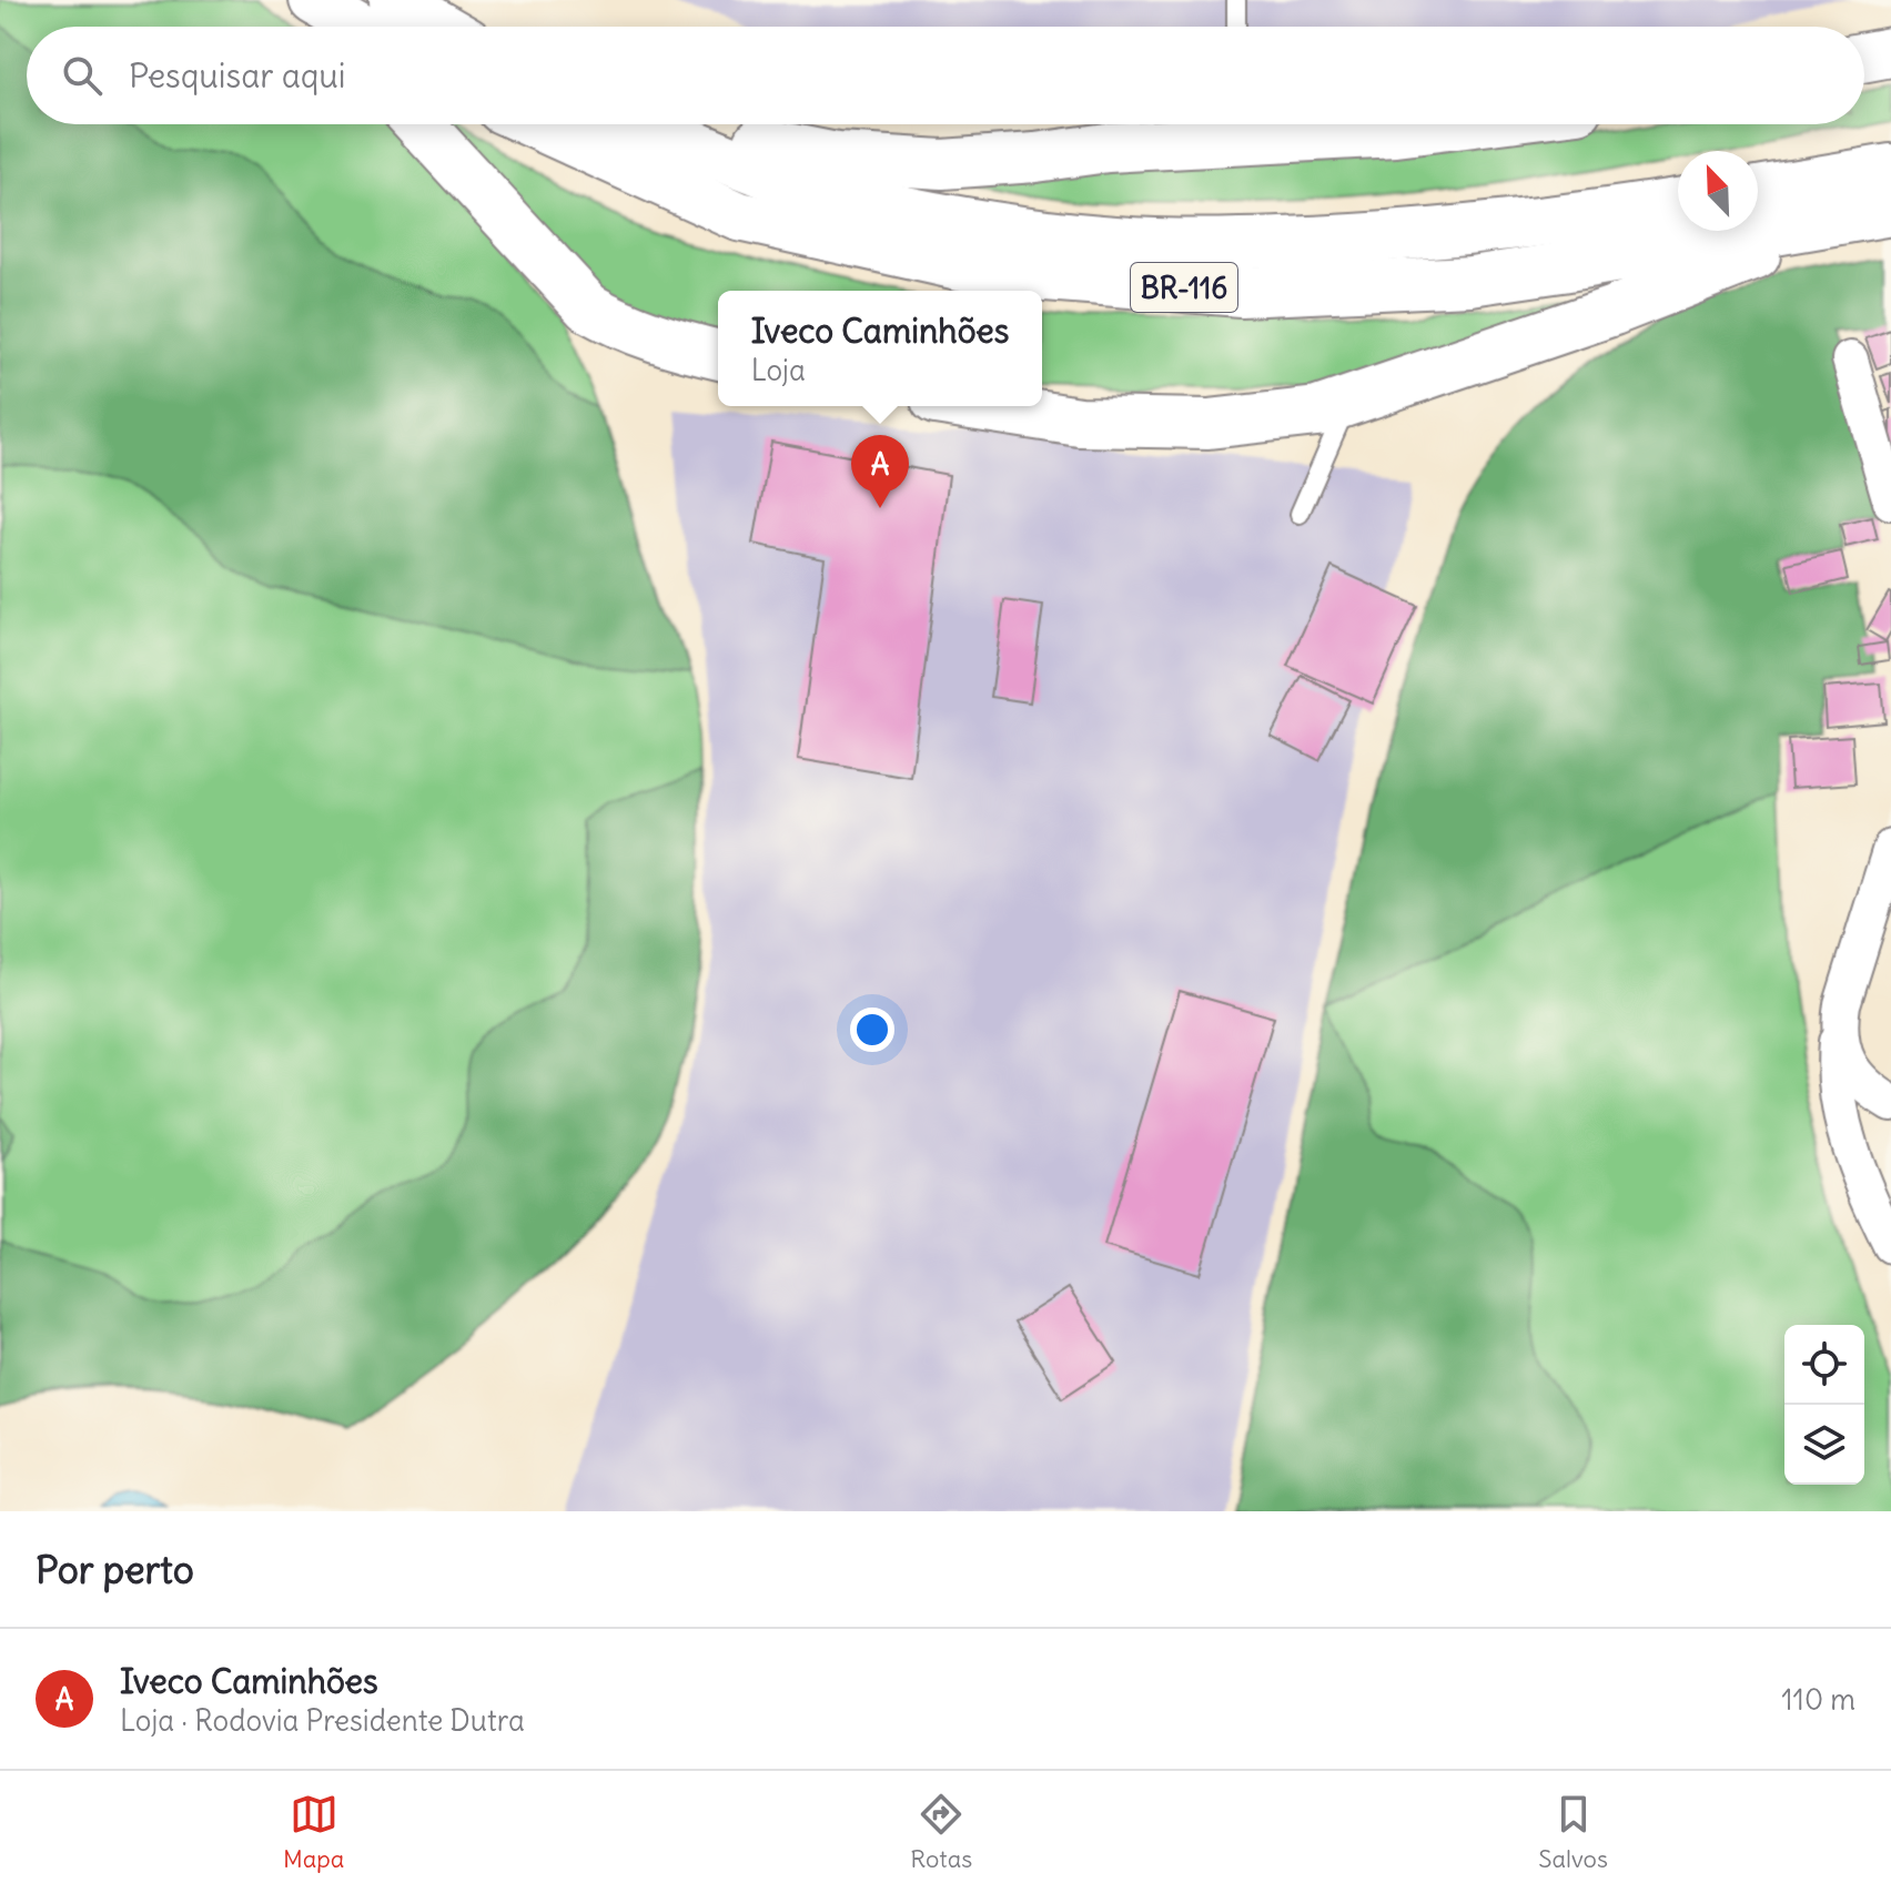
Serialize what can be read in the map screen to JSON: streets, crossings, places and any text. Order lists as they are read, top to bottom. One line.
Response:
{"streets":{"highway":["BR-116"]},"north":"top left","page":{"search":"Pesquisar aqui","popup":["Iveco Caminhões","Loja"],"pins":"A","heading":"Por perto","list":[{"mark":"A","name":"Iveco Caminhões","note":"Loja · Rodovia Presidente Dutra","value":"110 m"}],"nav":["Mapa","Rotas","Salvos"]}}
